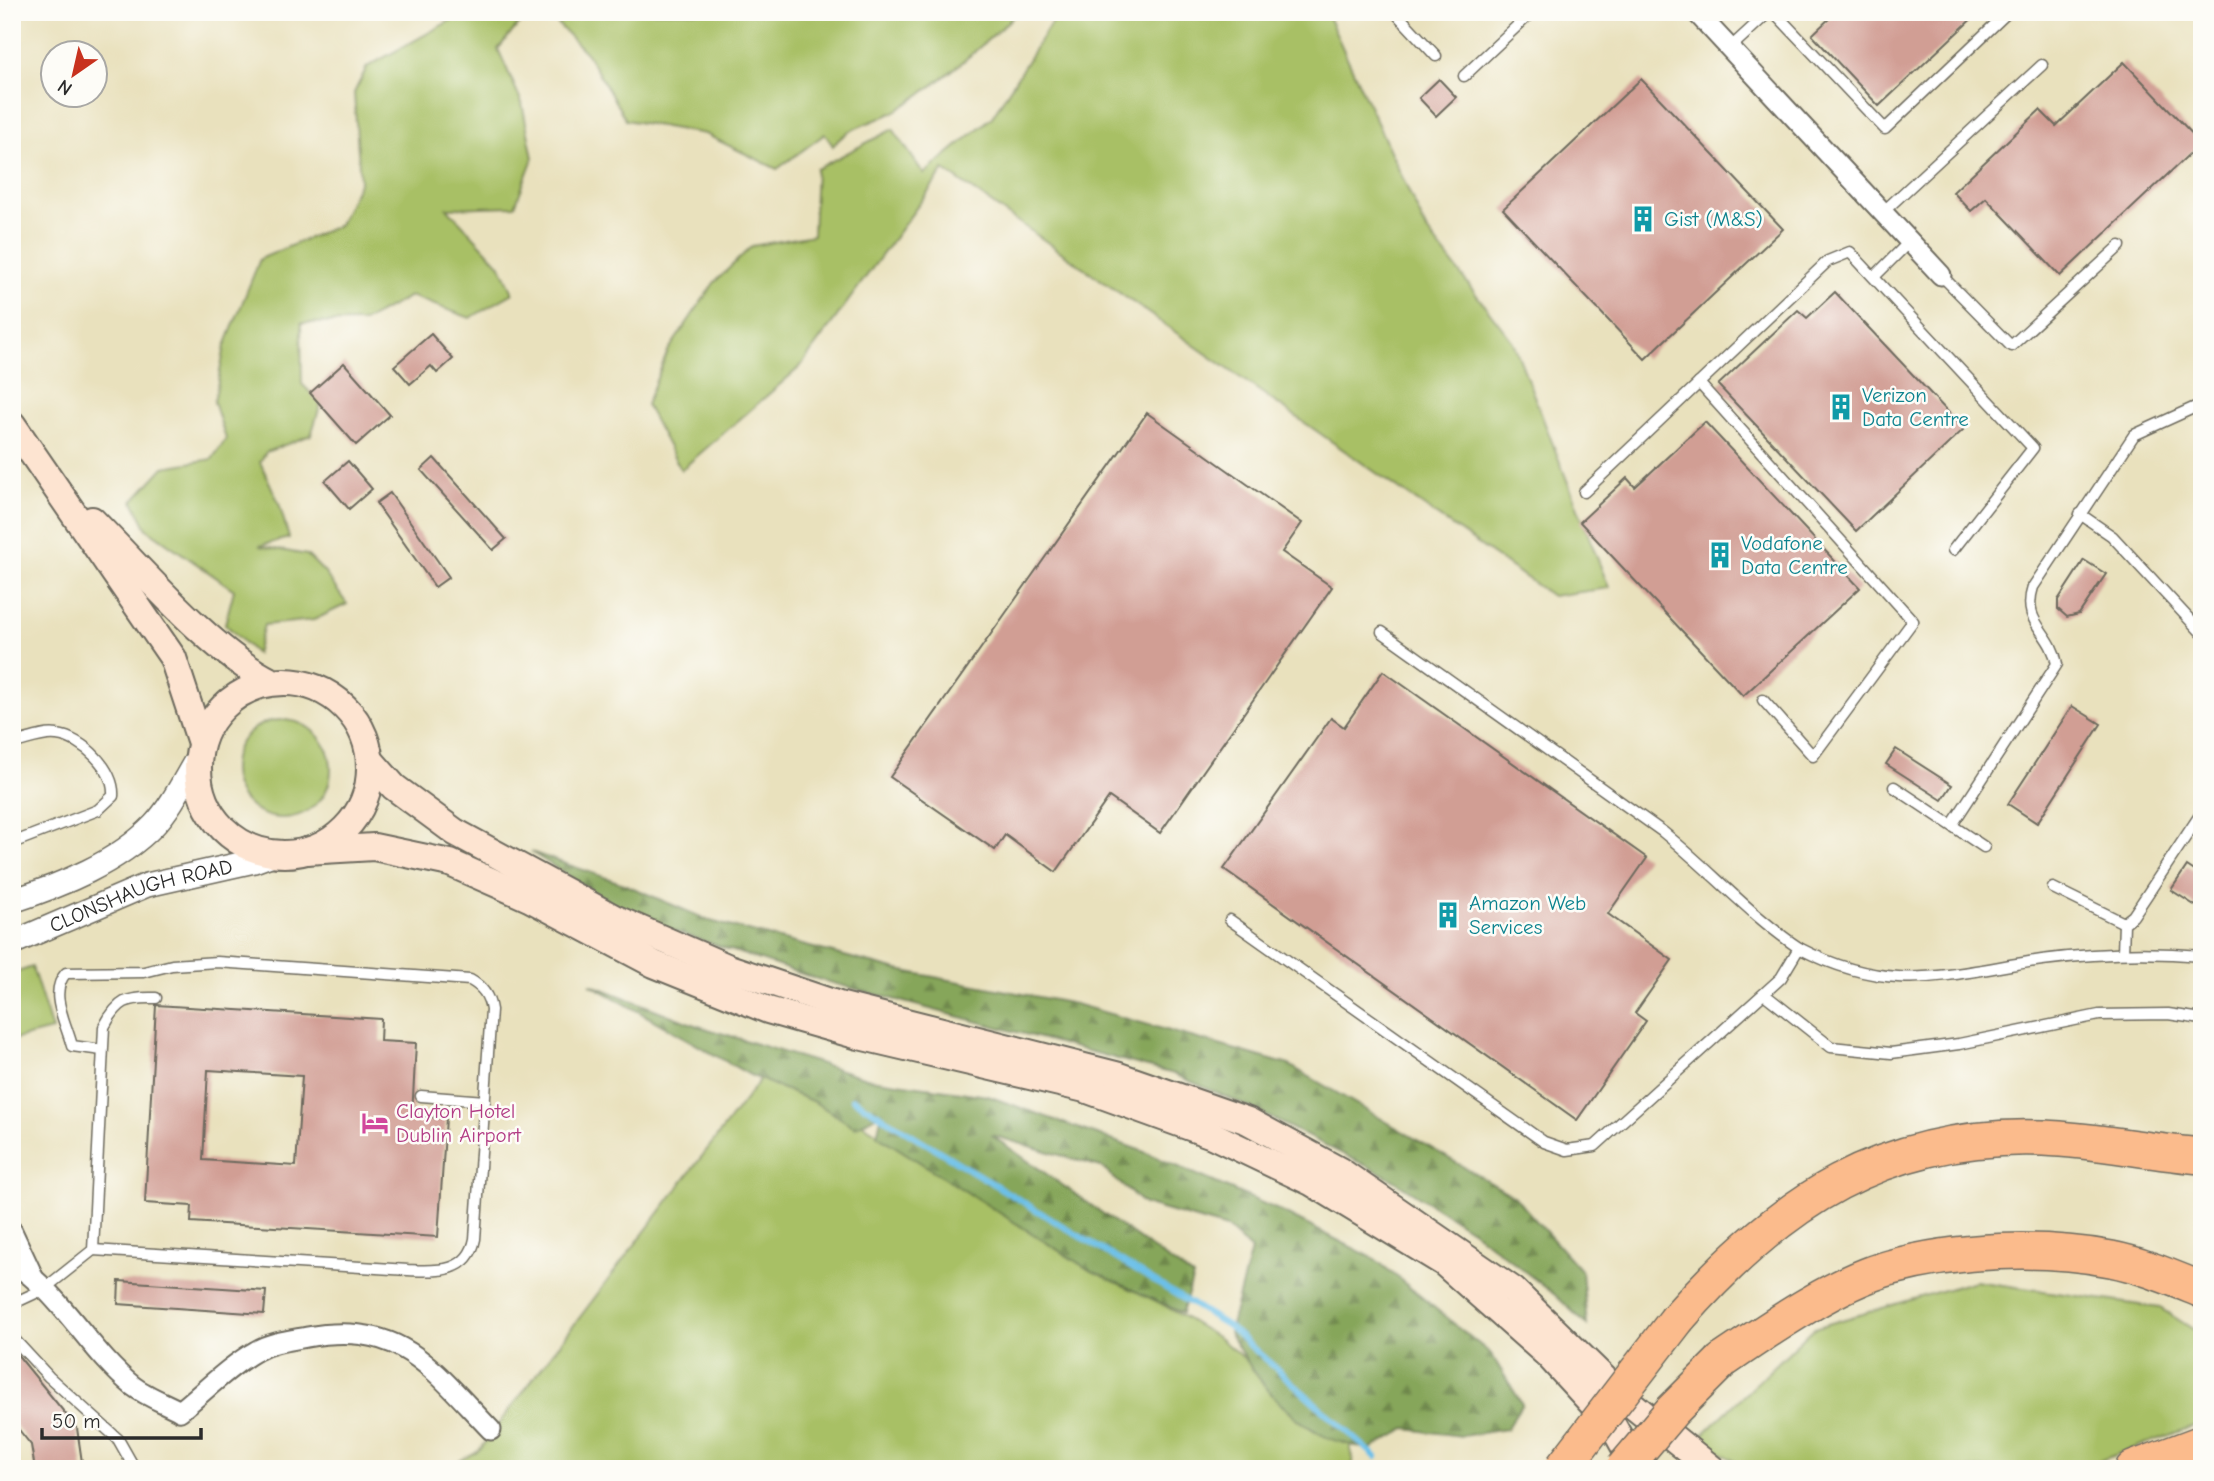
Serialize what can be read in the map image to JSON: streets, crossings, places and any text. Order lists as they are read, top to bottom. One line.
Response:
{"streets":{"street":["CLONSHAUGH ROAD"]},"places":{"building":["Gist (M&S)","Verizon Data Centre","Vodafone Data Centre","Amazon Web Services"],"hotel":["Clayton Hotel Dublin Airport"]},"scale_bar":"50 m","north":"bottom left"}
